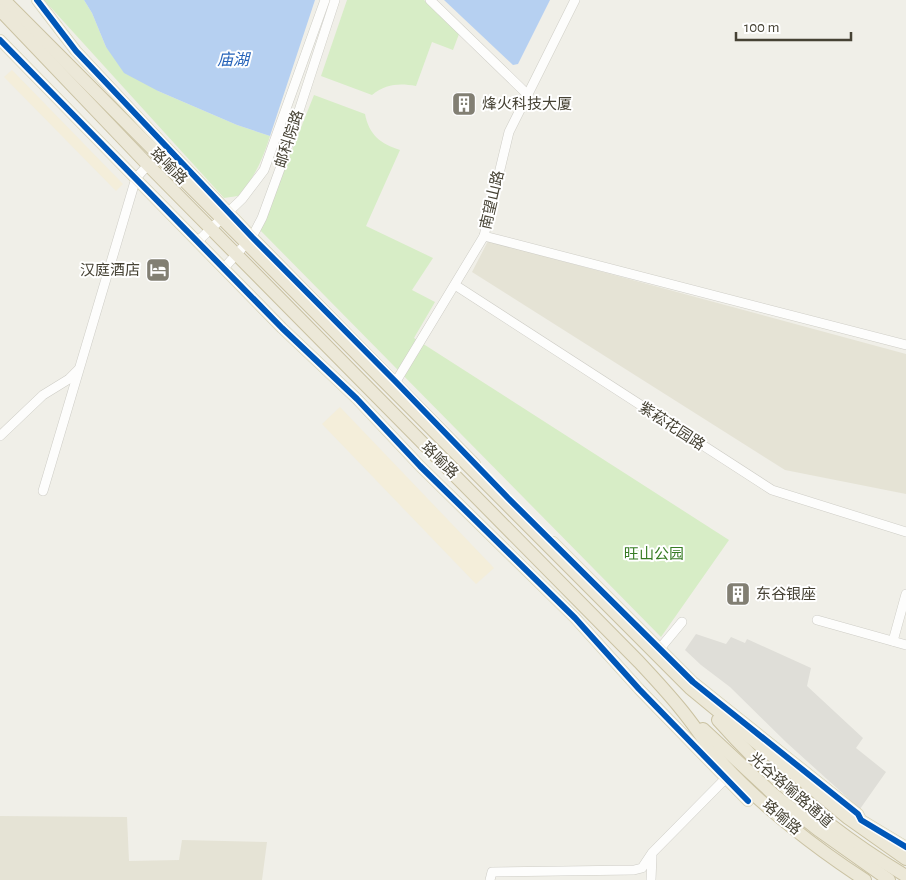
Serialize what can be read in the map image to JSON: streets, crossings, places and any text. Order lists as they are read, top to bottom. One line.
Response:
{"streets":{"highway":["珞喻路","光谷珞喻路通道"],"street":["邮科院路","南望山路","紫菘花园路"]},"crossings":[["邮科院路","珞喻路"],["珞喻路","南望山路"],["珞喻路","光谷珞喻路通道"],["南望山路","紫菘花园路"]],"water":["庙湖"],"parks":["旺山公园"],"places":{"building":["烽火科技大厦","东谷银座"],"hotel":["汉庭酒店"]},"scale_bar":"100 m"}
